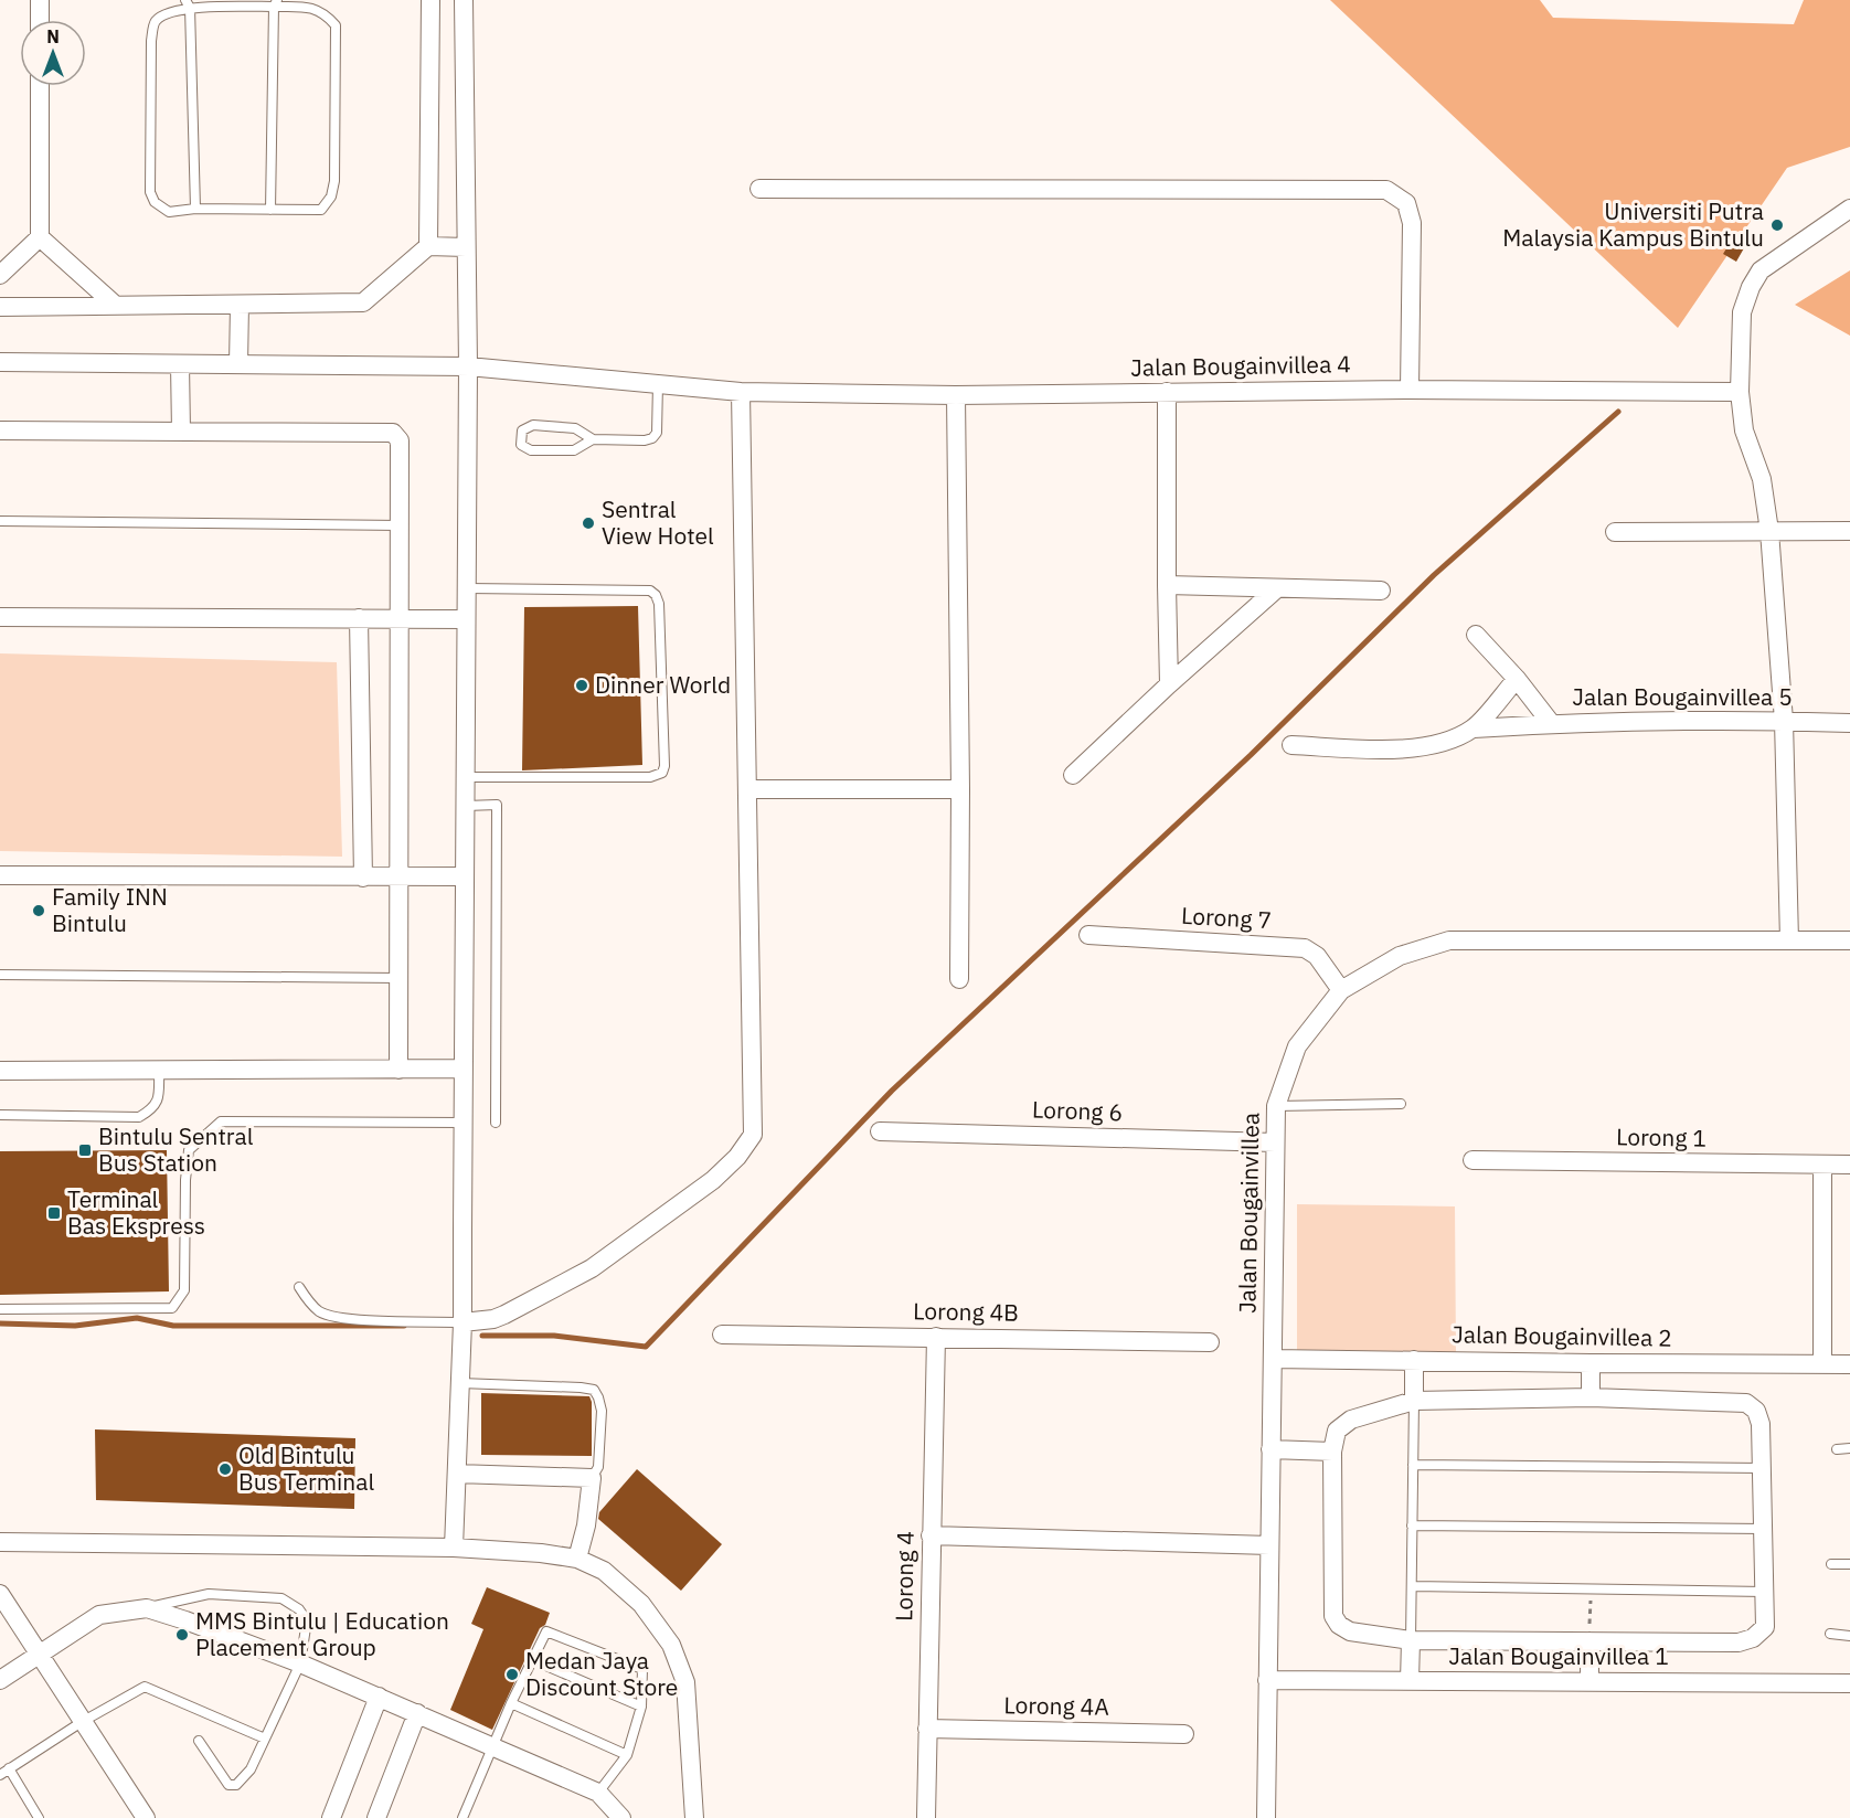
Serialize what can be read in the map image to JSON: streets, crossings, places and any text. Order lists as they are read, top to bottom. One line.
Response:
{"streets":{"street":["Jalan Bougainvillea 4","Jalan Bougainvillea 5","Lorong 7","Lorong 6","Lorong 1","Jalan Bougainvillea","Lorong 4B","Jalan Bougainvillea 2","Lorong 4","Jalan Bougainvillea 1","Lorong 4A"]},"crossings":[["Lorong 7","Jalan Bougainvillea"],["Lorong 6","Jalan Bougainvillea"],["Jalan Bougainvillea","Jalan Bougainvillea 2"],["Jalan Bougainvillea","Jalan Bougainvillea 1"],["Lorong 4B","Lorong 4"],["Lorong 4","Lorong 4A"]],"places":{"other":["Universiti Putra Malaysia Kampus Bintulu","Sentral View Hotel","Dinner World","Family INN Bintulu","Old Bintulu Bus Terminal","MMS Bintulu | Education Placement Group","Medan Jaya Discount Store"],"transit":["Bintulu Sentral Bus Station","Terminal Bas Ekspress"]},"north":"top"}
